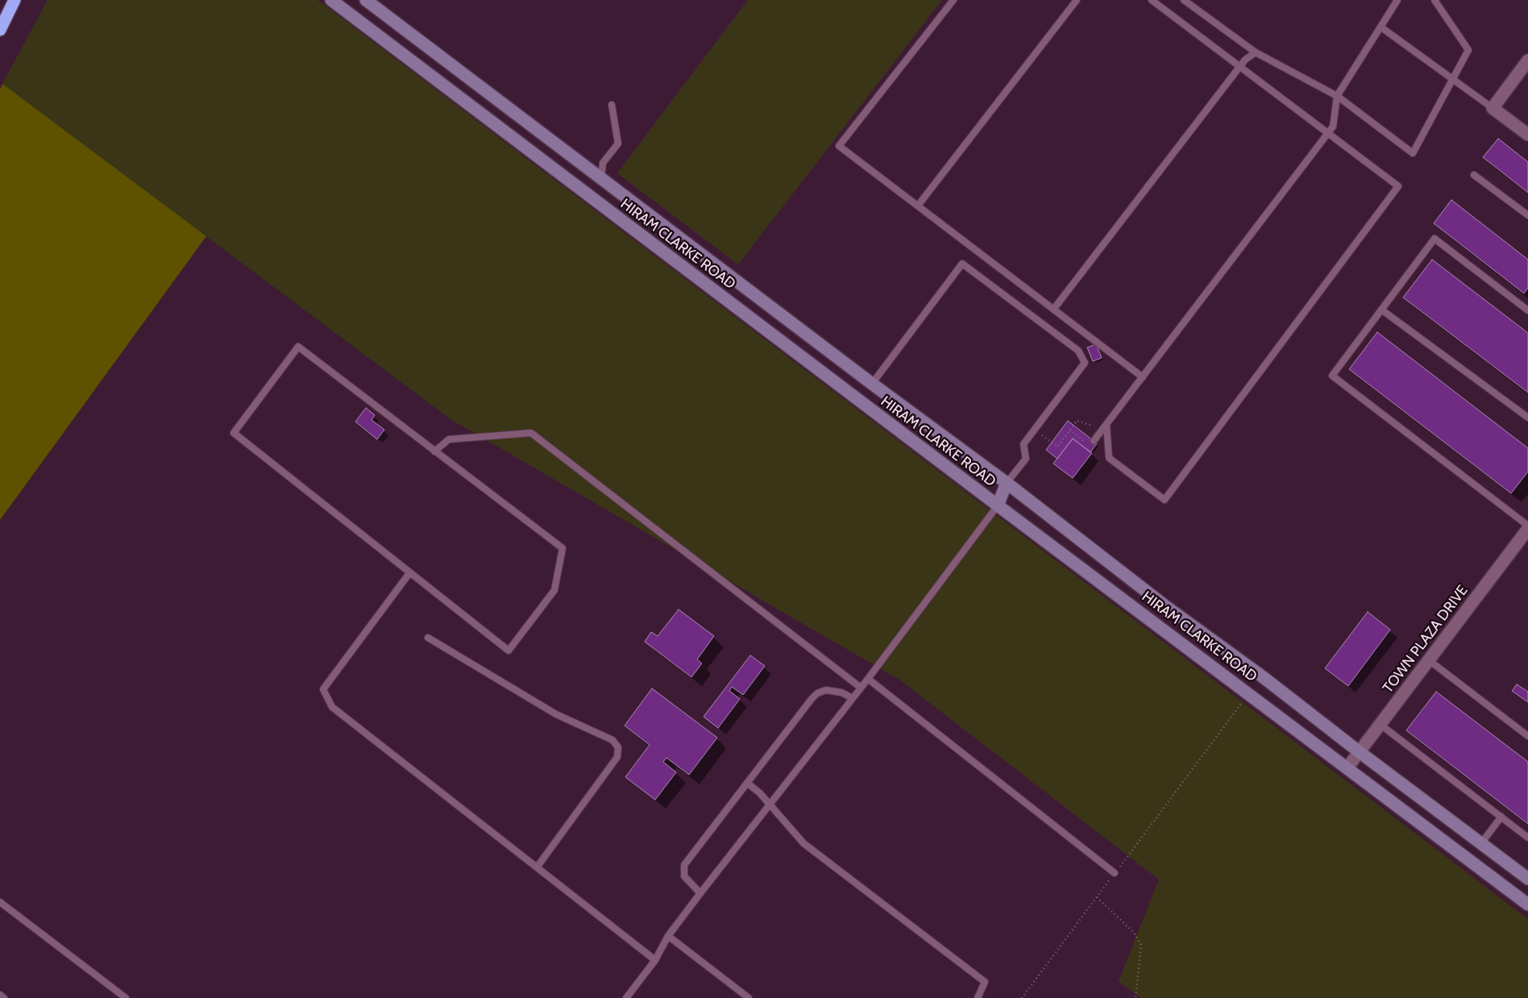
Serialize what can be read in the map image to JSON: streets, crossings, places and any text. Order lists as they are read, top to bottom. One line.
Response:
{"streets":{"main road":["HIRAM CLARKE ROAD"],"street":["TOWN PLAZA DRIVE"]},"crossings":[["HIRAM CLARKE ROAD","TOWN PLAZA DRIVE"]]}
